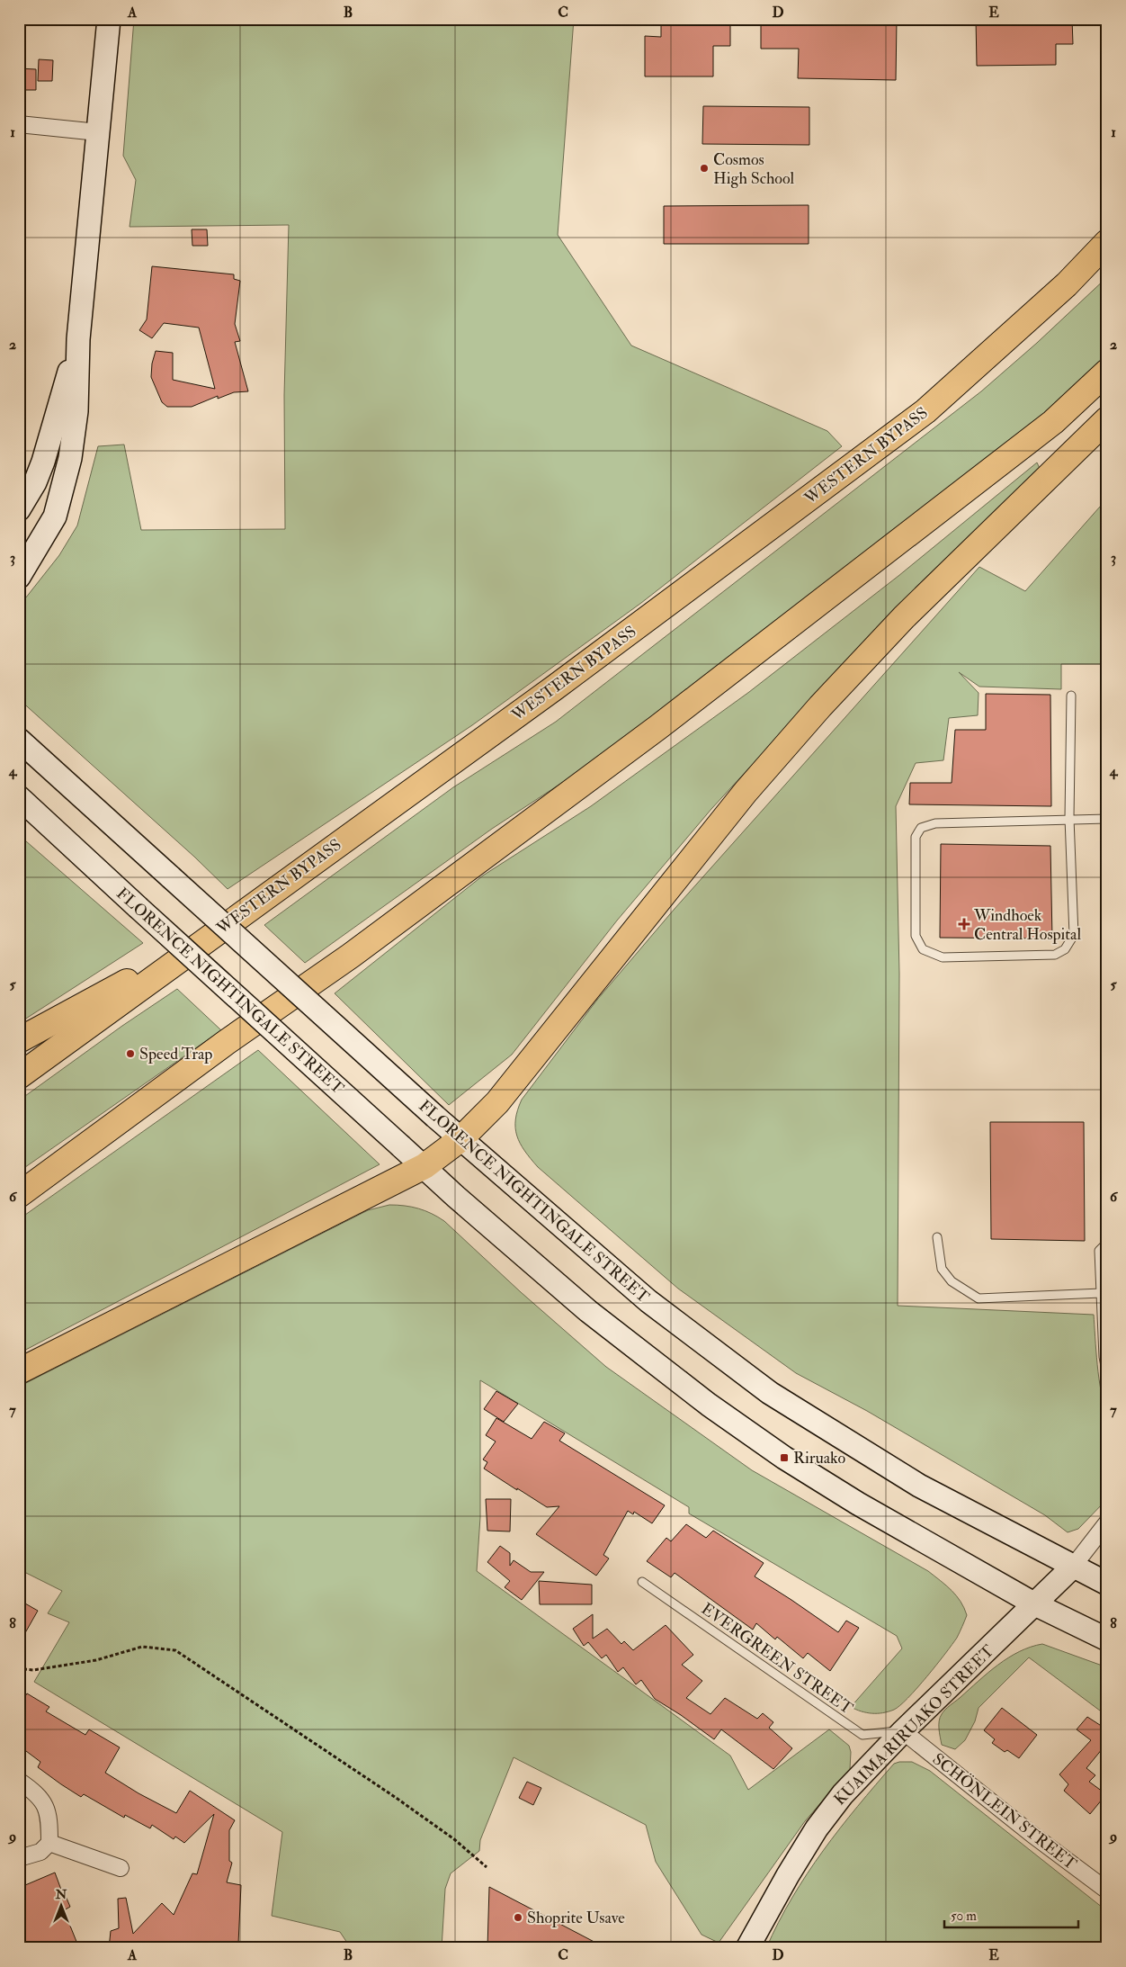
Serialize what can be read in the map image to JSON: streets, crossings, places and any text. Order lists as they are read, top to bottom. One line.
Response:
{"streets":{"highway":["WESTERN BYPASS"],"main road":["FLORENCE NIGHTINGALE STREET","KUAIMA RIRUAKO STREET"],"street":["SCHÖNLEIN STREET"],"lane":["EVERGREEN STREET"]},"crossings":[["FLORENCE NIGHTINGALE STREET","KUAIMA RIRUAKO STREET"],["EVERGREEN STREET","KUAIMA RIRUAKO STREET"],["EVERGREEN STREET","SCHÖNLEIN STREET"],["KUAIMA RIRUAKO STREET","SCHÖNLEIN STREET"]],"places":{"other":["Cosmos High School","Speed Trap","Shoprite Usave"],"health":["Windhoek Central Hospital"],"transit":["Riruako"]},"scale_bar":"50 m","north":"top","grid":{"columns":["A","B","C","D","E"],"rows":["1","2","3","4","5","6","7","8","9"]}}
